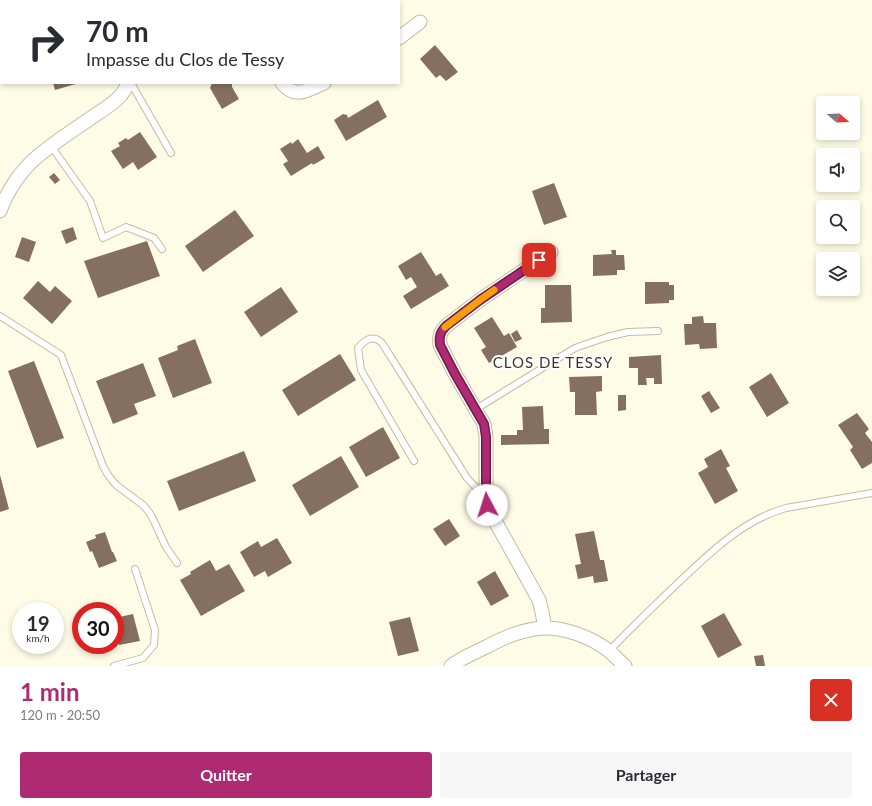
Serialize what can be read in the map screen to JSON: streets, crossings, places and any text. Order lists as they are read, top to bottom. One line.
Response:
{"districts":["CLOS DE TESSY"],"north":"right","page":{"turn":["70 m","Impasse du Clos de Tessy"],"speed":"19 km/h","limit":"30","heading":["1 min","120 m · 20:50"],"buttons":["Quitter","Partager"]}}
